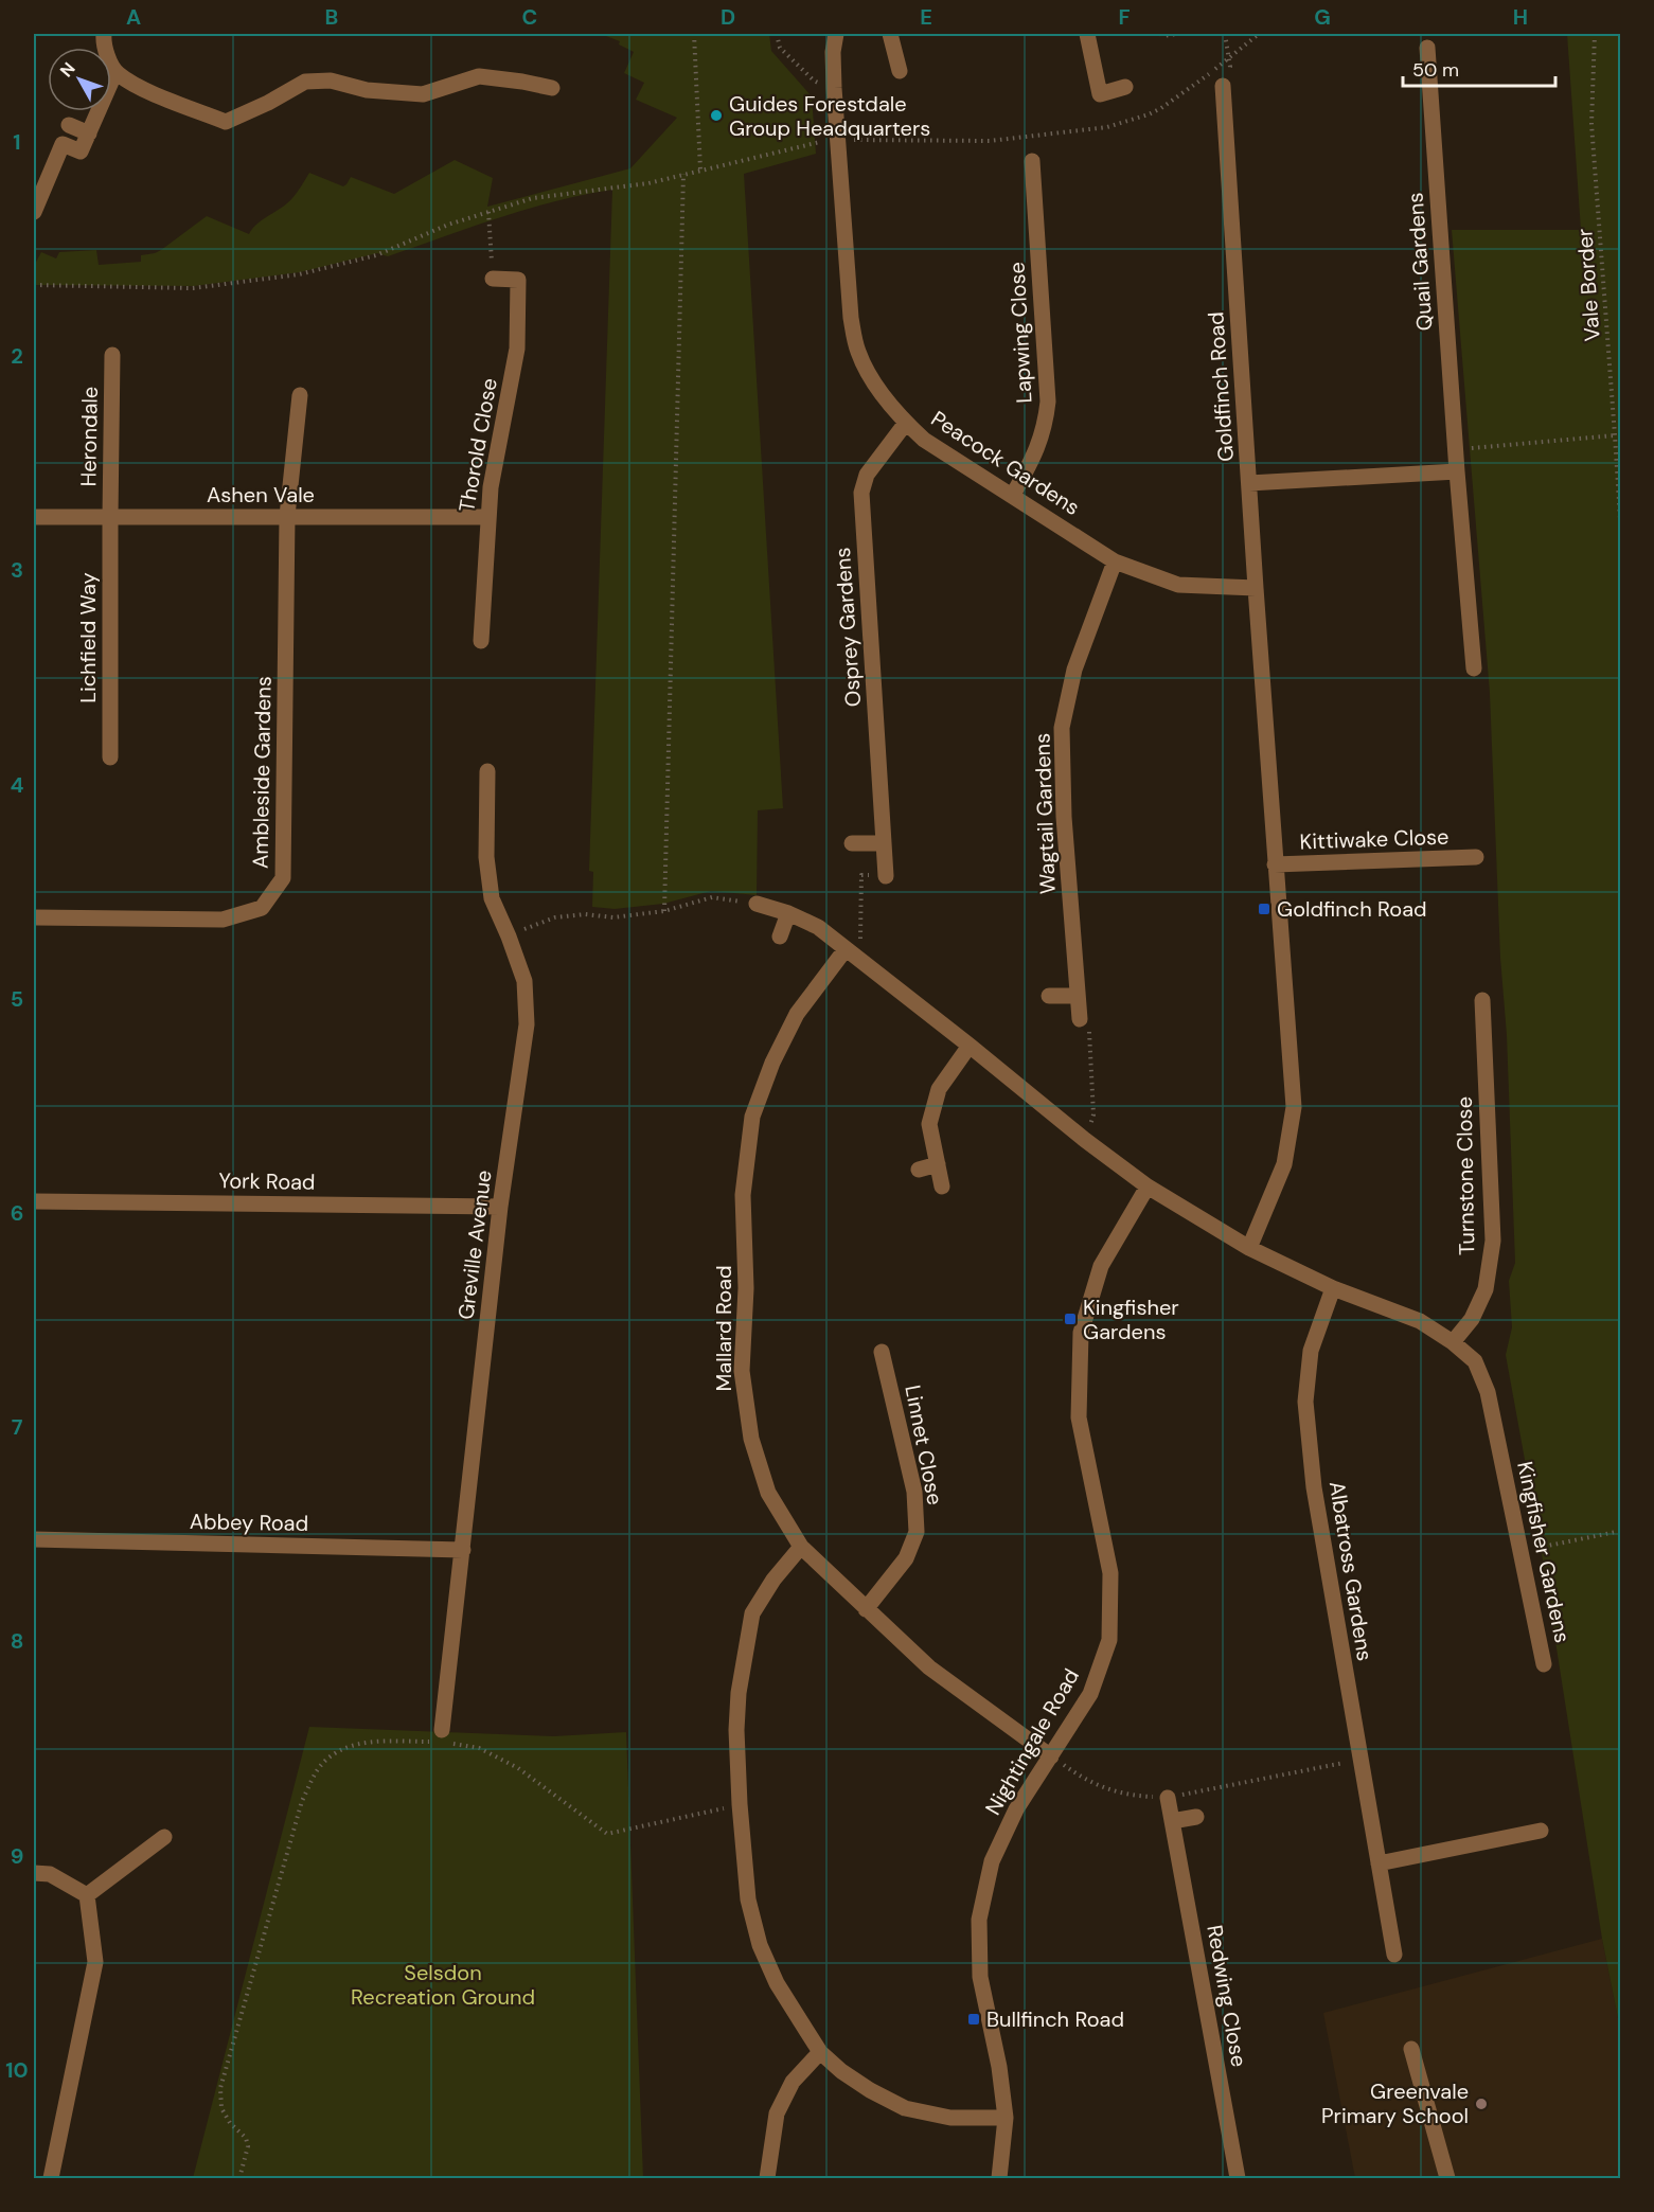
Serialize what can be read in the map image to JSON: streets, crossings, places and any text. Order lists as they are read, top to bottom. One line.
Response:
{"streets":{"street":["Quail Gardens","Lapwing Close","Goldfinch Road","Herondale","Thorold Close","Peacock Gardens","Ashen Vale","Osprey Gardens","Lichfield Way","Ambleside Gardens","Wagtail Gardens","Kittiwake Close","Turnstone Close","York Road","Greville Avenue","Mallard Road","Linnet Close","Abbey Road","Kingfisher Gardens","Albatross Gardens","Nightingale Road","Redwing Close"],"path":["Vale Border"]},"crossings":[["Lapwing Close","Peacock Gardens"],["Goldfinch Road","Peacock Gardens"],["Goldfinch Road","Kittiwake Close"],["Goldfinch Road","Kingfisher Gardens"],["Herondale","Ashen Vale"],["Herondale","Lichfield Way"],["Thorold Close","Ashen Vale"],["Peacock Gardens","Osprey Gardens"],["Peacock Gardens","Wagtail Gardens"],["Ashen Vale","Lichfield Way"],["Ashen Vale","Ambleside Gardens"],["Turnstone Close","Kingfisher Gardens"],["York Road","Greville Avenue"],["Greville Avenue","Abbey Road"],["Mallard Road","Linnet Close"],["Mallard Road","Kingfisher Gardens"],["Mallard Road","Nightingale Road"],["Kingfisher Gardens","Albatross Gardens"],["Kingfisher Gardens","Nightingale Road"]],"parks":["Selsdon Recreation Ground"],"places":{"other":["Guides Forestdale Group Headquarters","Greenvale Primary School"],"transit":["Goldfinch Road","Kingfisher Gardens","Bullfinch Road"]},"scale_bar":"50 m","north":"top left","grid":{"columns":["A","B","C","D","E","F","G","H"],"rows":["1","2","3","4","5","6","7","8","9","10"]}}
